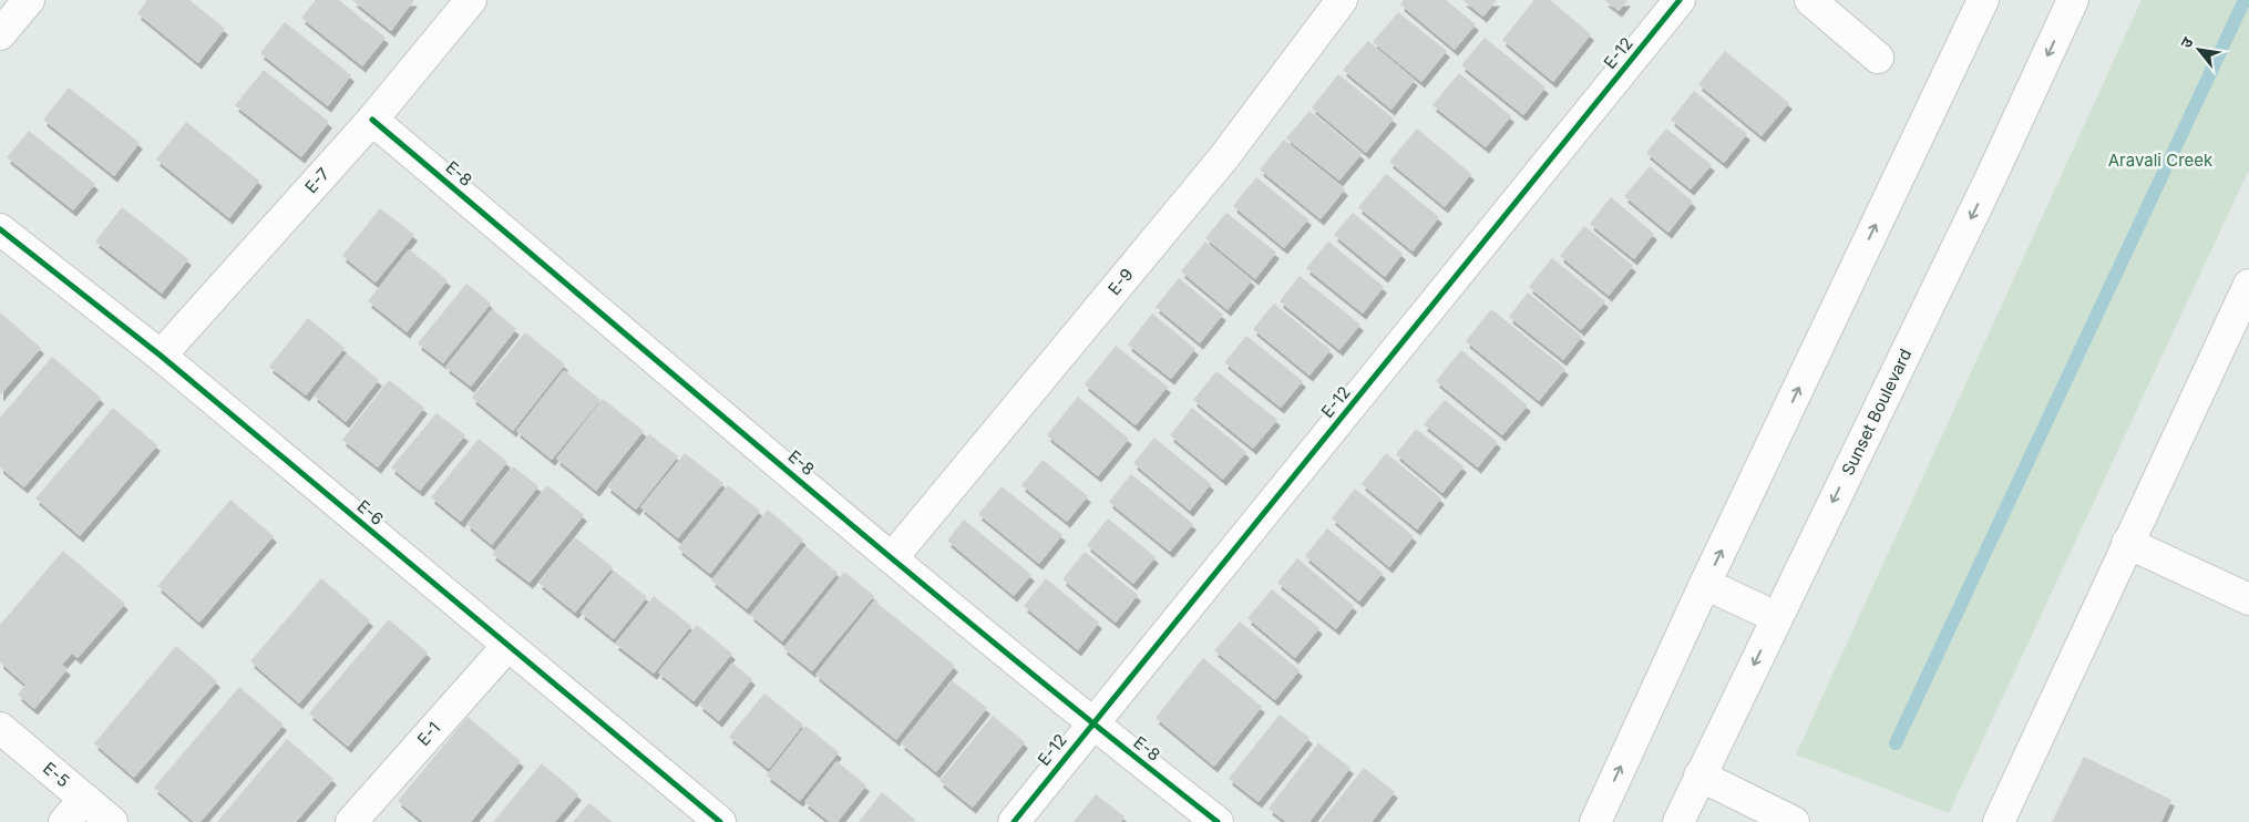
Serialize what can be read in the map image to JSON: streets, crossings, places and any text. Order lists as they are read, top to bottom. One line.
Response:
{"streets":{"street":["E-12","E-8","E-7","E-9","Sunset Boulevard","E-6","E-1","E-5"]},"crossings":[["E-12","E-8"],["E-8","E-7"],["E-8","E-9"],["E-7","E-6"],["E-6","E-1"]],"parks":["Aravali Creek"],"north":"top left"}
